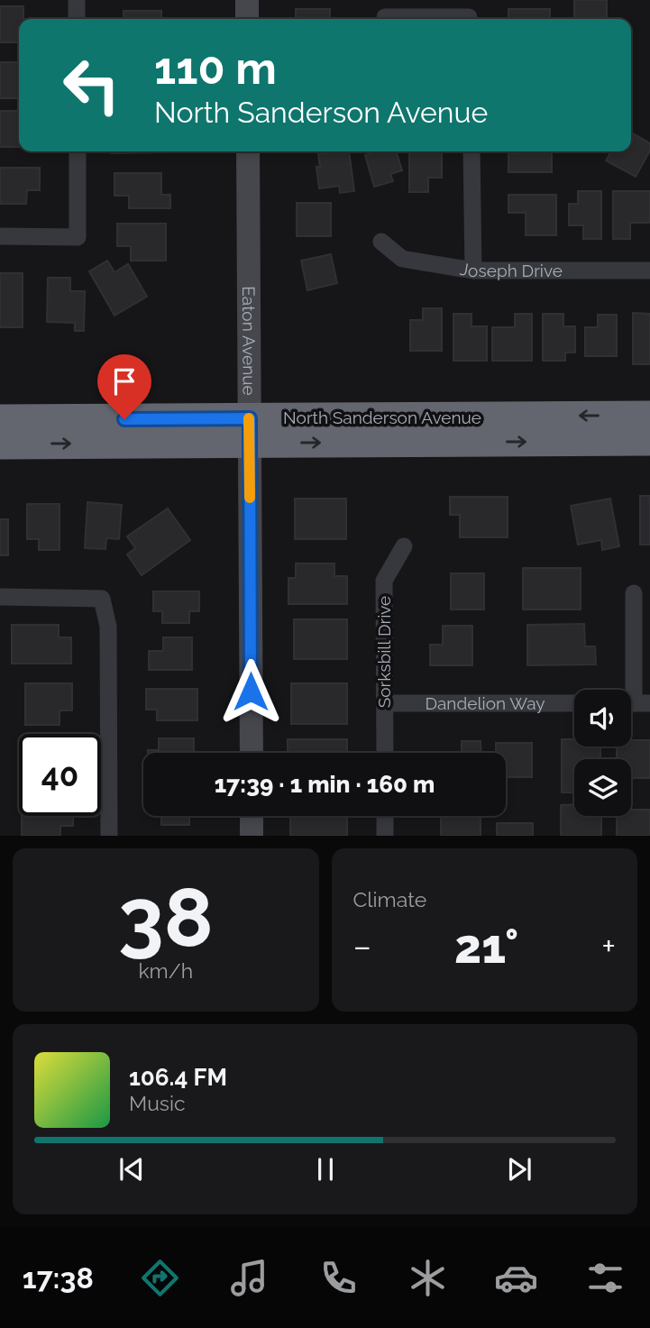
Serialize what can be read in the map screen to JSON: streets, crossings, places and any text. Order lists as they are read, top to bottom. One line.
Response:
{"streets":{"highway":["North Sanderson Avenue"],"street":["Joseph Drive","Eaton Avenue","Sorksbill Drive","Dandelion Way"]},"crossings":[["Eaton Avenue","North Sanderson Avenue"],["Sorksbill Drive","Dandelion Way"]],"page":{"turn":["110 m","North Sanderson Avenue"],"limit":"40","trip":"17:39 · 1 min · 160 m","tile":[["38","km/h"],"Climate"],"heat":["−","21°","+"],"song":["106.4 FM","Music"],"tabs":"17:38"}}
